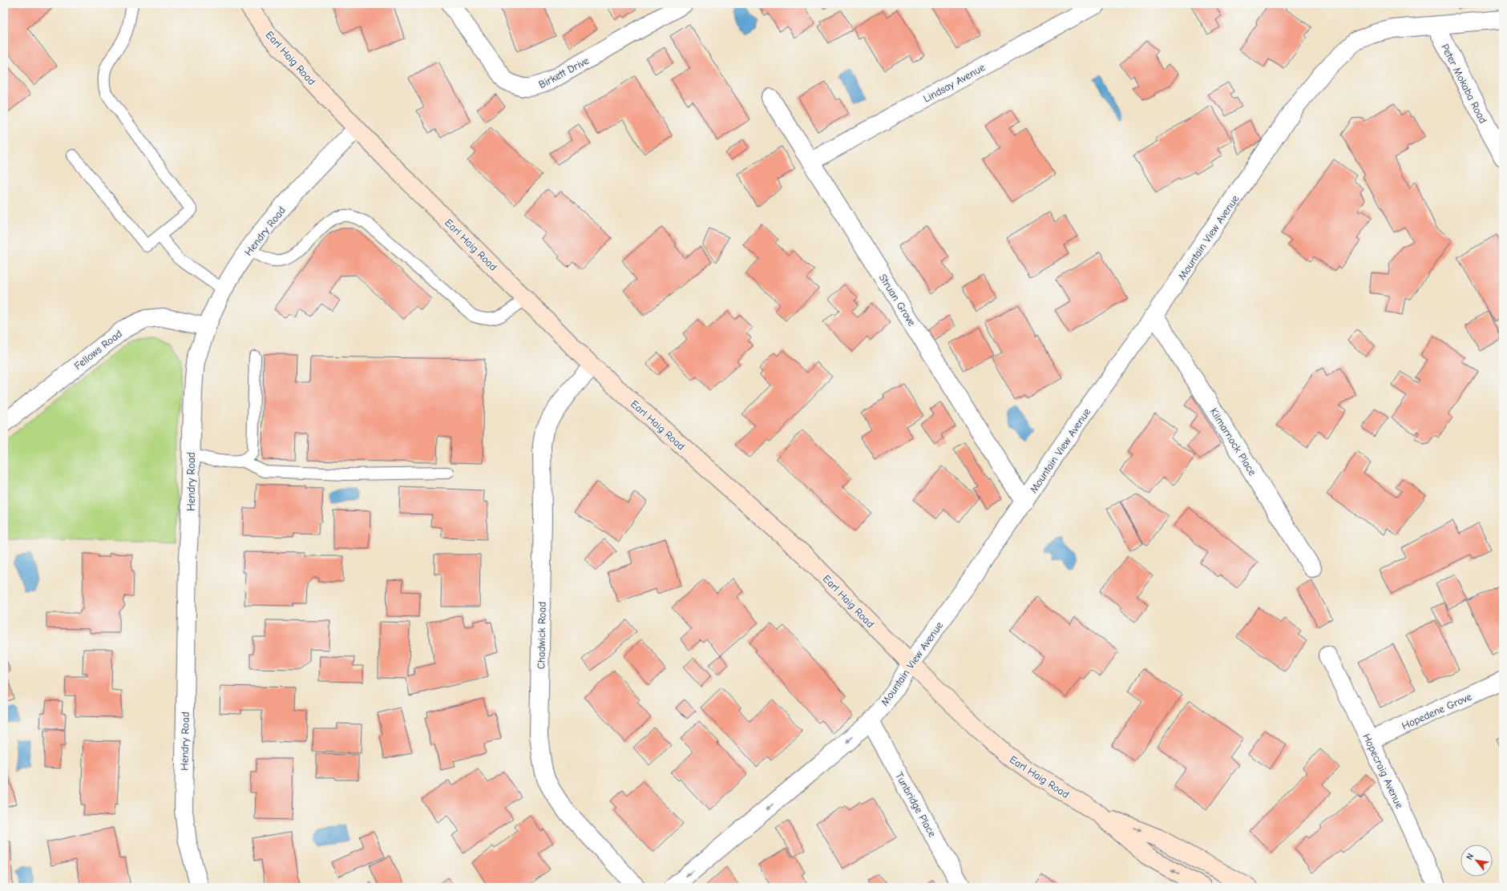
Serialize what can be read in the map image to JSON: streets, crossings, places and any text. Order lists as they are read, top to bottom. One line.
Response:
{"streets":{"street":["Earl Haig Road","Birkett Drive","Lindsay Avenue","Peter Mokaba Road","Hendry Road","Mountain View Avenue","Struan Grove","Fellows Road","Kilmarnock Place","Chadwick Road","Hopedene Grove","Hopecraig Avenue","Tunbridge Place"]},"crossings":[["Earl Haig Road","Hendry Road"],["Earl Haig Road","Mountain View Avenue"],["Earl Haig Road","Chadwick Road"],["Lindsay Avenue","Struan Grove"],["Peter Mokaba Road","Mountain View Avenue"],["Hendry Road","Fellows Road"],["Mountain View Avenue","Struan Grove"],["Mountain View Avenue","Kilmarnock Place"],["Mountain View Avenue","Tunbridge Place"],["Hopedene Grove","Hopecraig Avenue"]],"north":"top left"}
